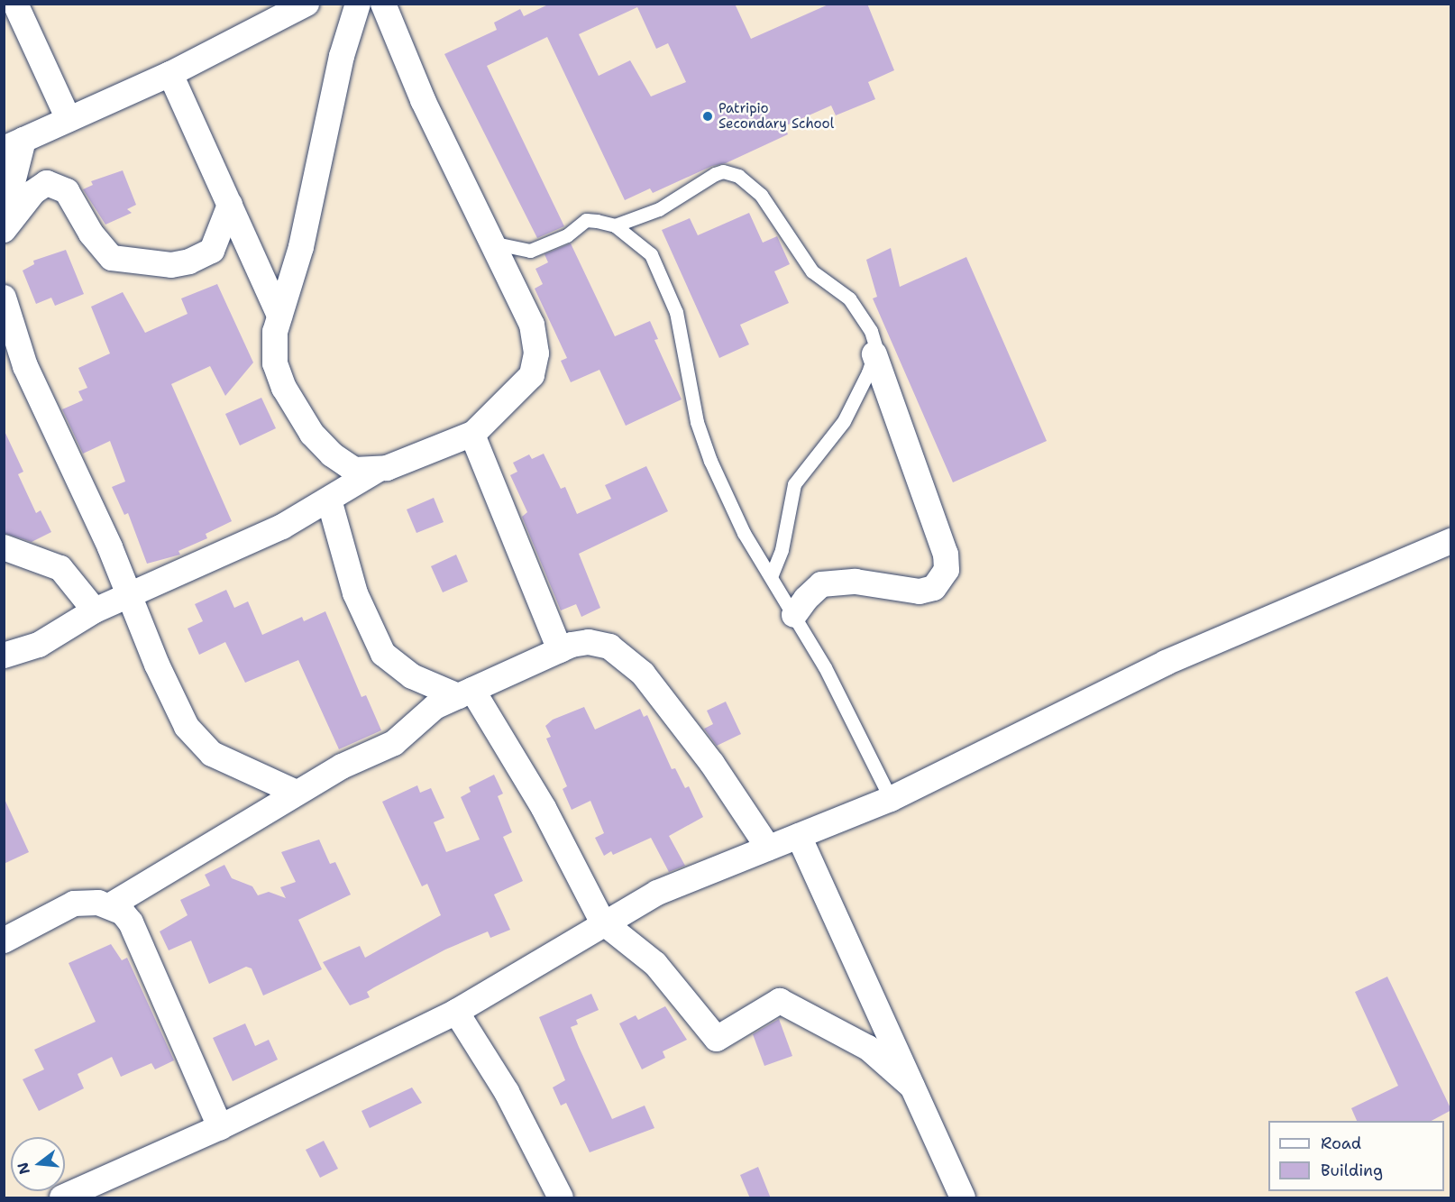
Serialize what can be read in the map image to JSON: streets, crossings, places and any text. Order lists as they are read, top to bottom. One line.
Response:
{"places":["Patripio Secondary School"],"legend":["Road","Building"],"north":"left"}
